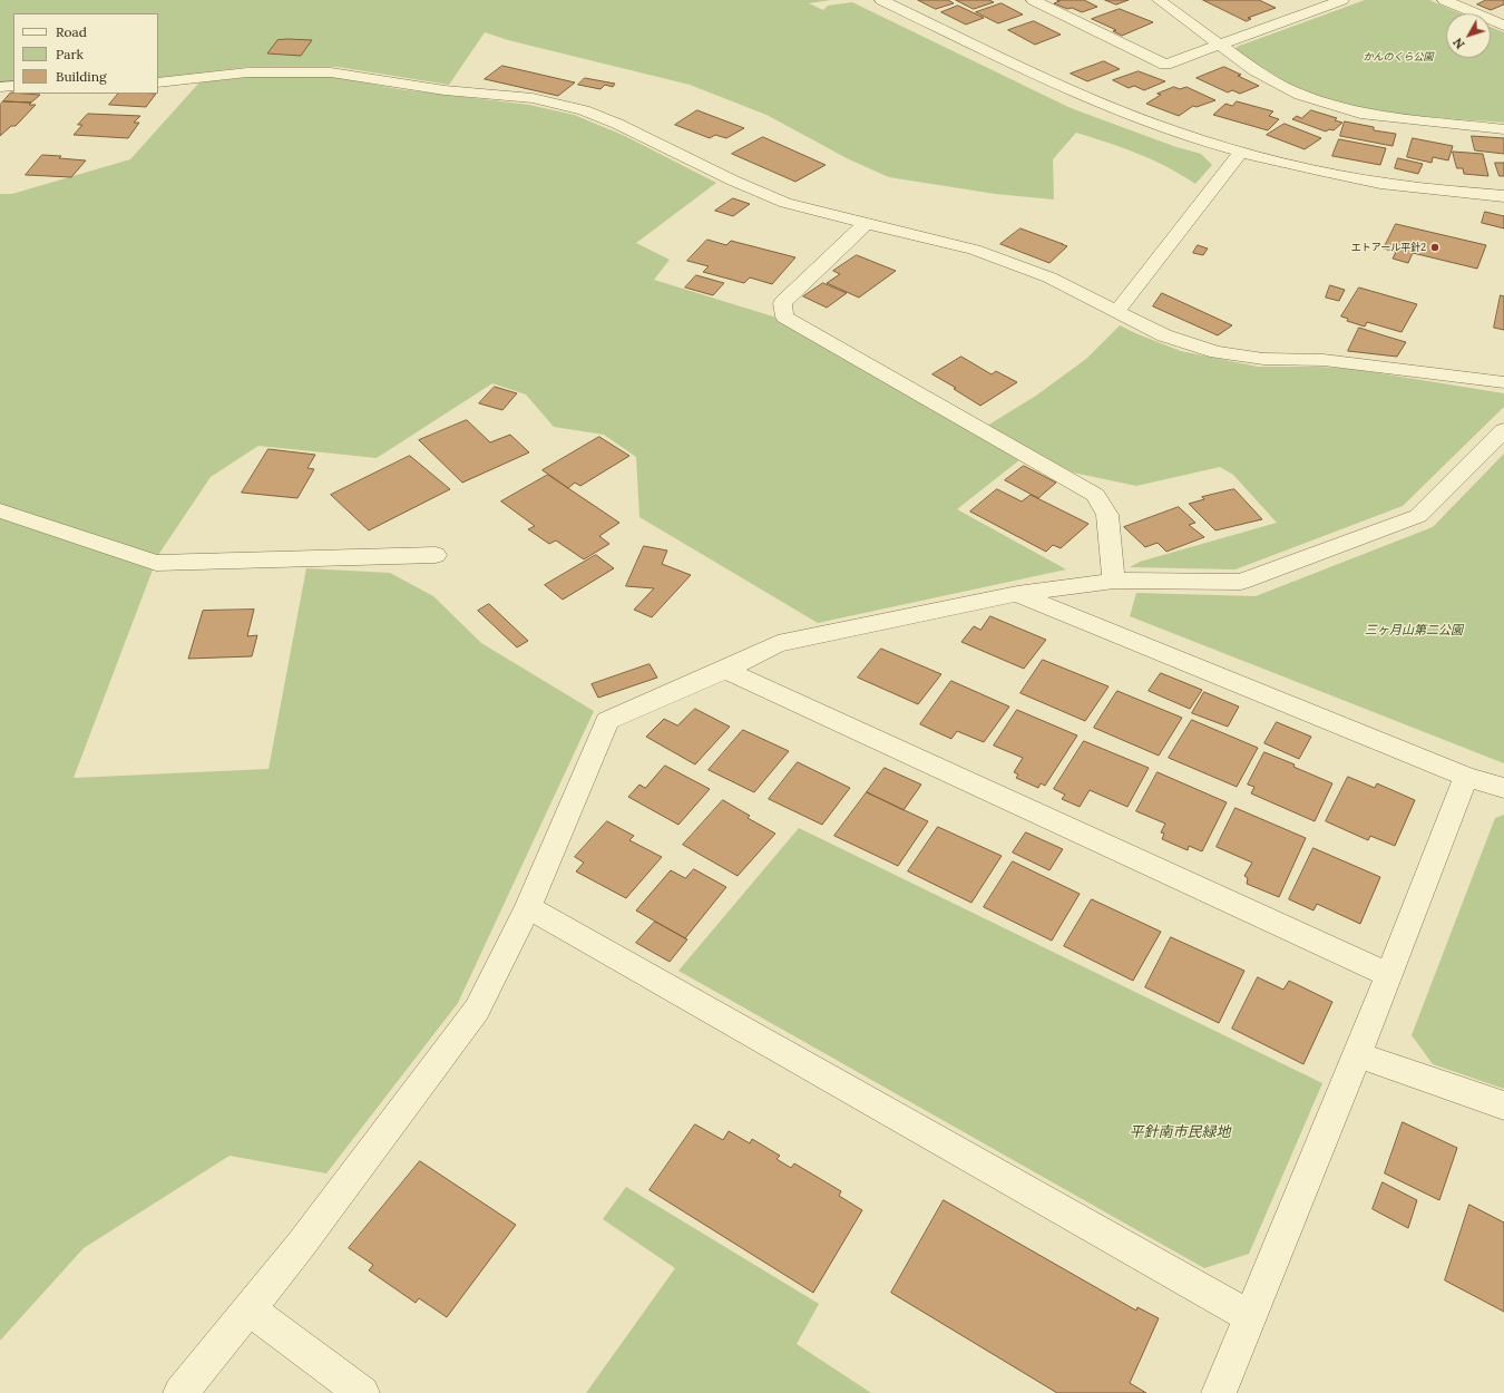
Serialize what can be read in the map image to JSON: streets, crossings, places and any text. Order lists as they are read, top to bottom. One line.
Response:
{"parks":["かんのくら公園","三ヶ月山第二公園","平針南市民緑地"],"places":["エトアール平針2"],"legend":["Road","Park","Building"],"north":"bottom left"}
